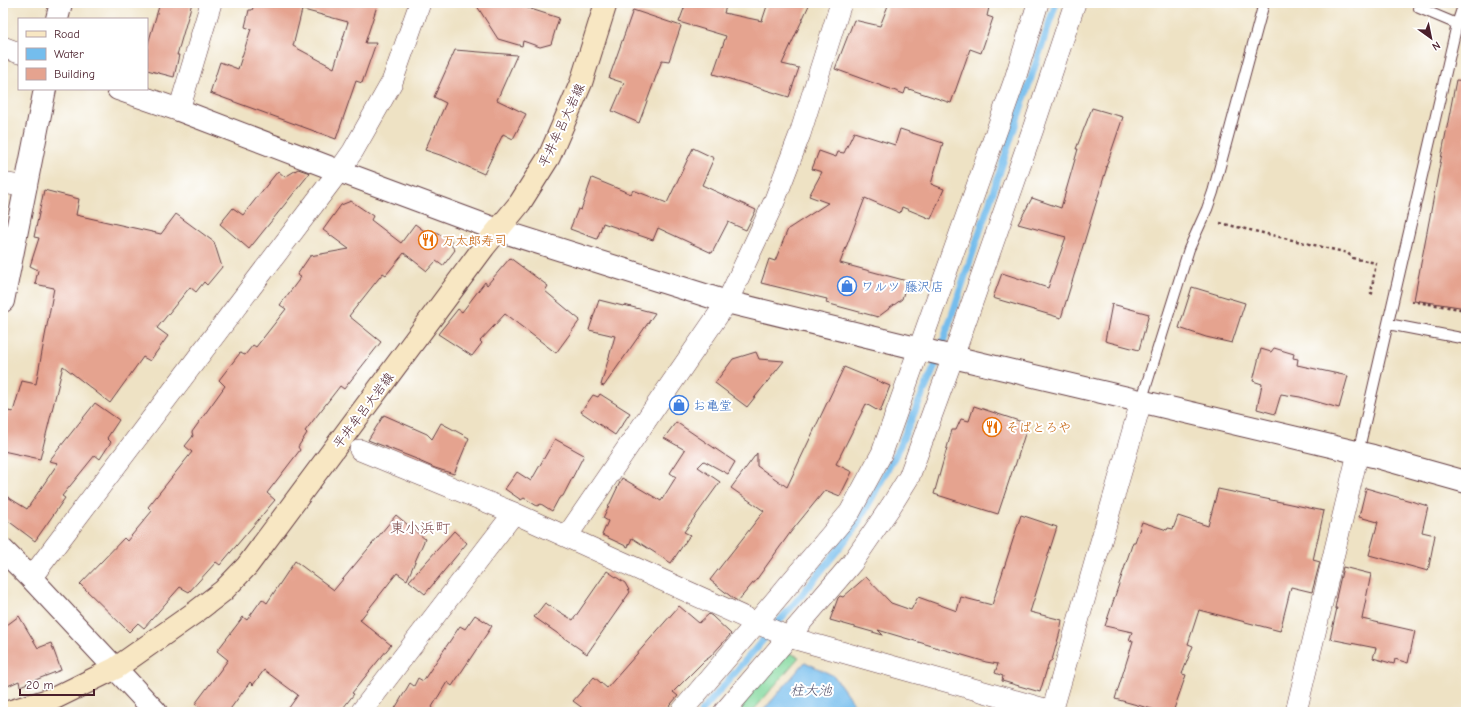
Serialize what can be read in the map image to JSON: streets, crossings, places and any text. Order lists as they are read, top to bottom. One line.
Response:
{"streets":{"main road":["平井牟呂大岩線"]},"districts":["東小浜町"],"water":["柱大池"],"places":{"restaurant":["万太郎寿司","そばとろや"],"shop":["ワルツ 藤沢店","お亀堂"]},"legend":["Road","Water","Building"],"scale_bar":"20 m","north":"bottom right"}
